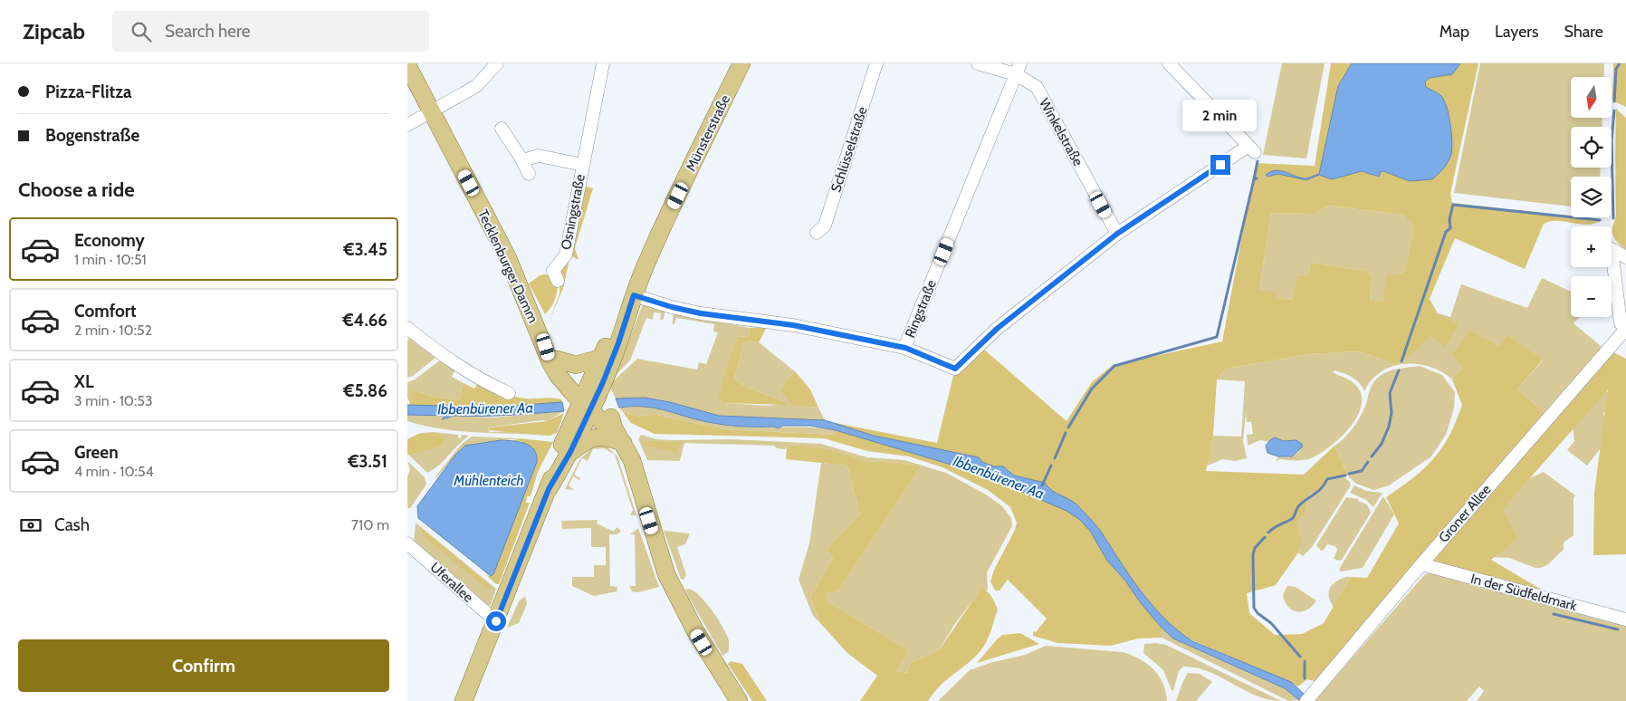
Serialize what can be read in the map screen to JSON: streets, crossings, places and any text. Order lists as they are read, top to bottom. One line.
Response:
{"streets":{"main road":["Münsterstraße","Tecklenburger Damm"],"street":["Winkelstraße","Schlüsselstraße","Osningstraße","Ringstraße","Groner Allee","Uferallee","In der Südfeldmark"]},"crossings":[["Winkelstraße","Ringstraße"],["Münsterstraße","Tecklenburger Damm"],["Münsterstraße","Ringstraße"],["Münsterstraße","Uferallee"],["Groner Allee","In der Südfeldmark"]],"water":["Ibbenbürener Aa","Mühlenteich"],"north":"bottom","page":{"header":"Zipcab","search":"Search here","nav":["Map","Layers","Share"],"banner":["Pizza-Flitza","Bogenstraße"],"map_buttons":["+","−"],"bubble":"2 min","heading":"Choose a ride","list":[{"name":"Economy","note":"1 min · 10:51","value":"€3.45"},{"name":"Comfort","note":"2 min · 10:52","value":"€4.66"},{"name":"XL","note":"3 min · 10:53","value":"€5.86"},{"name":"Green","note":"4 min · 10:54","value":"€3.51"}],"pay":["Cash","710 m"],"buttons":"Confirm"}}
